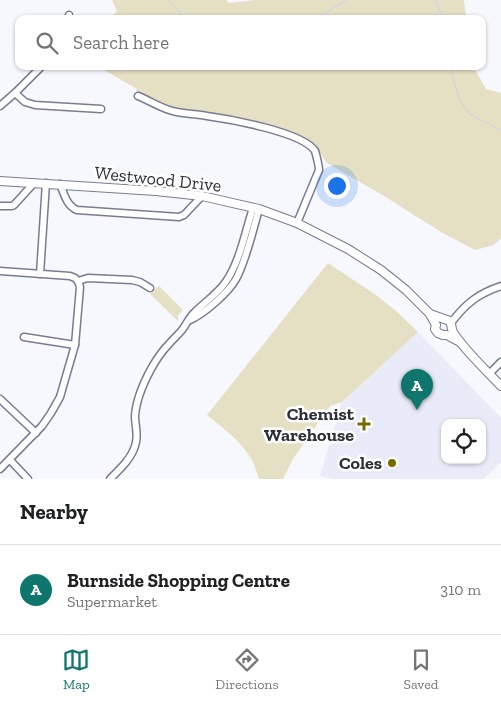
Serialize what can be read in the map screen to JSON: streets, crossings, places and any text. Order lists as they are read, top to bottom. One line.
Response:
{"streets":{"street":["Westwood Drive"]},"places":{"health":["Chemist Warehouse"],"other":["Coles"]},"page":{"search":"Search here","pins":"A","heading":"Nearby","list":[{"mark":"A","name":"Burnside Shopping Centre","note":"Supermarket","value":"310 m"}],"nav":["Map","Directions","Saved"]}}
